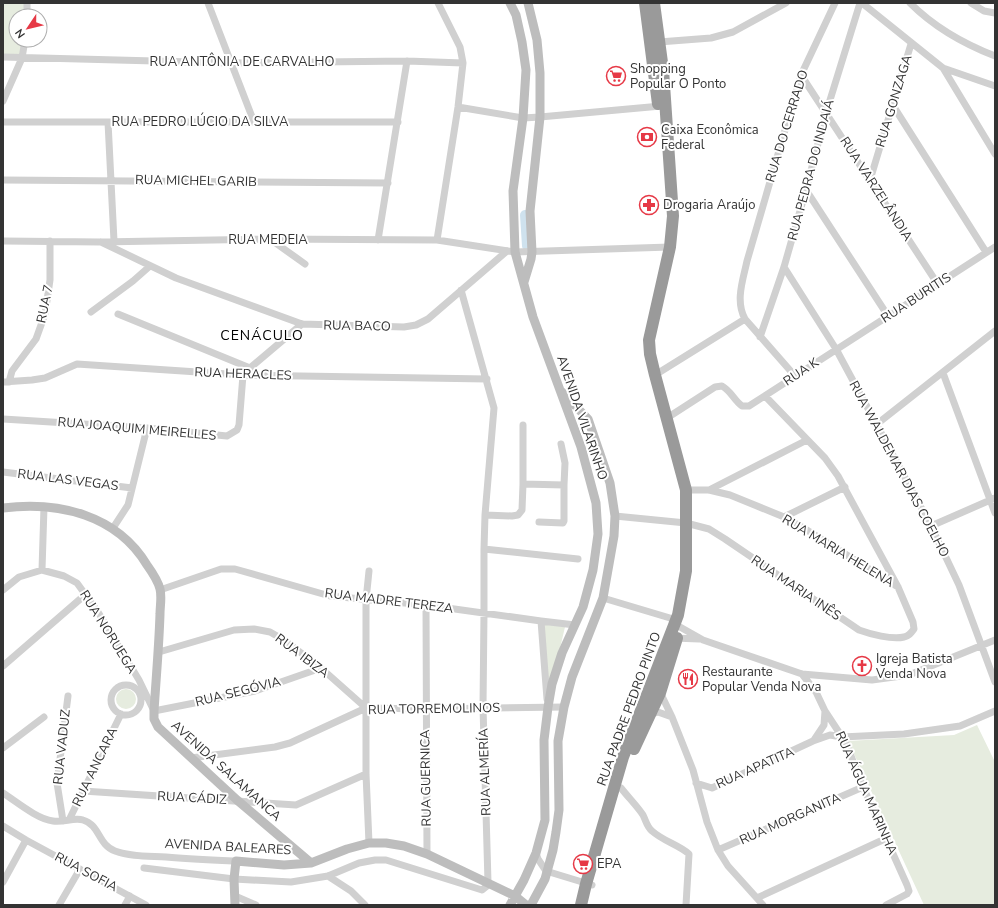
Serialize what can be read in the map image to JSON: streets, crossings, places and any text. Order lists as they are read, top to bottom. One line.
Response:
{"streets":{"highway":["RUA PADRE PEDRO PINTO"],"main road":["AVENIDA VILARINHO","AVENIDA SALAMANCA","AVENIDA BALEARES"],"street":["RUA ANTÔNIA DE CARVALHO","RUA GONZAGA","RUA PEDRO LÚCIO DA SILVA","RUA DO CERRADO","RUA PEDRA DO INDAIÁ","RUA MICHEL GARIB","RUA VARZELÂNDIA","RUA MEDEIA","RUA BURITIS","RUA 7","RUA BACO","RUA K","RUA HERACLES","RUA JOAQUIM MEIRELLES","RUA WALDEMAR DIAS COELHO","RUA LAS VEGAS","RUA MARIA HELENA","RUA MARIA INÊS","RUA MADRE TEREZA","RUA NORUEGA","RUA IBIZA","RUA SEGÓVIA","RUA TORREMOLINOS","RUA VADUZ","RUA ANCARA","RUA APATITA","RUA ALMERÍA","RUA GUERNICA","RUA ÁGUA MARINHA","RUA CÁDIZ","RUA MORGANITA","RUA SOFIA"]},"crossings":[["RUA GONZAGA","RUA VARZELÂNDIA"],["RUA DO CERRADO","RUA PEDRA DO INDAIÁ"],["RUA DO CERRADO","RUA VARZELÂNDIA"],["RUA DO CERRADO","RUA K"],["RUA PEDRA DO INDAIÁ","RUA VARZELÂNDIA"],["RUA PEDRA DO INDAIÁ","RUA WALDEMAR DIAS COELHO"],["RUA VARZELÂNDIA","RUA BURITIS"],["RUA MEDEIA","RUA 7"],["RUA MEDEIA","RUA BACO"],["RUA MEDEIA","AVENIDA VILARINHO"],["RUA MEDEIA","RUA PADRE PEDRO PINTO"],["RUA BURITIS","RUA K"],["RUA BURITIS","RUA WALDEMAR DIAS COELHO"],["RUA 7","RUA HERACLES"],["RUA BACO","AVENIDA VILARINHO"],["RUA BACO","RUA ALMERÍA"],["RUA K","RUA WALDEMAR DIAS COELHO"],["RUA K","RUA PADRE PEDRO PINTO"],["RUA HERACLES","RUA JOAQUIM MEIRELLES"],["RUA HERACLES","RUA ALMERÍA"],["AVENIDA VILARINHO","RUA MARIA INÊS"],["AVENIDA VILARINHO","RUA MADRE TEREZA"],["AVENIDA VILARINHO","RUA TORREMOLINOS"],["AVENIDA VILARINHO","AVENIDA BALEARES"],["RUA MARIA HELENA","RUA MARIA INÊS"],["RUA MARIA HELENA","RUA PADRE PEDRO PINTO"],["RUA MARIA INÊS","RUA PADRE PEDRO PINTO"],["RUA MADRE TEREZA","AVENIDA SALAMANCA"],["RUA MADRE TEREZA","RUA ALMERÍA"],["RUA MADRE TEREZA","RUA GUERNICA"],["RUA NORUEGA","RUA SEGÓVIA"],["RUA NORUEGA","AVENIDA SALAMANCA"],["RUA IBIZA","RUA SEGÓVIA"],["RUA IBIZA","RUA TORREMOLINOS"],["RUA IBIZA","AVENIDA SALAMANCA"],["RUA SEGÓVIA","AVENIDA SALAMANCA"],["RUA TORREMOLINOS","AVENIDA SALAMANCA"],["RUA TORREMOLINOS","RUA ALMERÍA"],["RUA TORREMOLINOS","RUA GUERNICA"],["RUA VADUZ","RUA ANCARA"],["RUA VADUZ","AVENIDA BALEARES"],["RUA ANCARA","RUA CÁDIZ"],["RUA ANCARA","AVENIDA BALEARES"],["RUA APATITA","RUA ÁGUA MARINHA"],["AVENIDA SALAMANCA","RUA CÁDIZ"],["AVENIDA SALAMANCA","AVENIDA BALEARES"],["RUA ALMERÍA","AVENIDA BALEARES"],["RUA GUERNICA","AVENIDA BALEARES"],["RUA ÁGUA MARINHA","RUA MORGANITA"]],"districts":["CENÁCULO"],"places":{"supermarket":["Shopping Popular O Ponto","EPA"],"bank":["Caixa Econômica Federal"],"pharmacy":["Drogaria Araújo"],"church":["Igreja Batista Venda Nova"],"restaurant":["Restaurante Popular Venda Nova"]},"north":"bottom left"}
